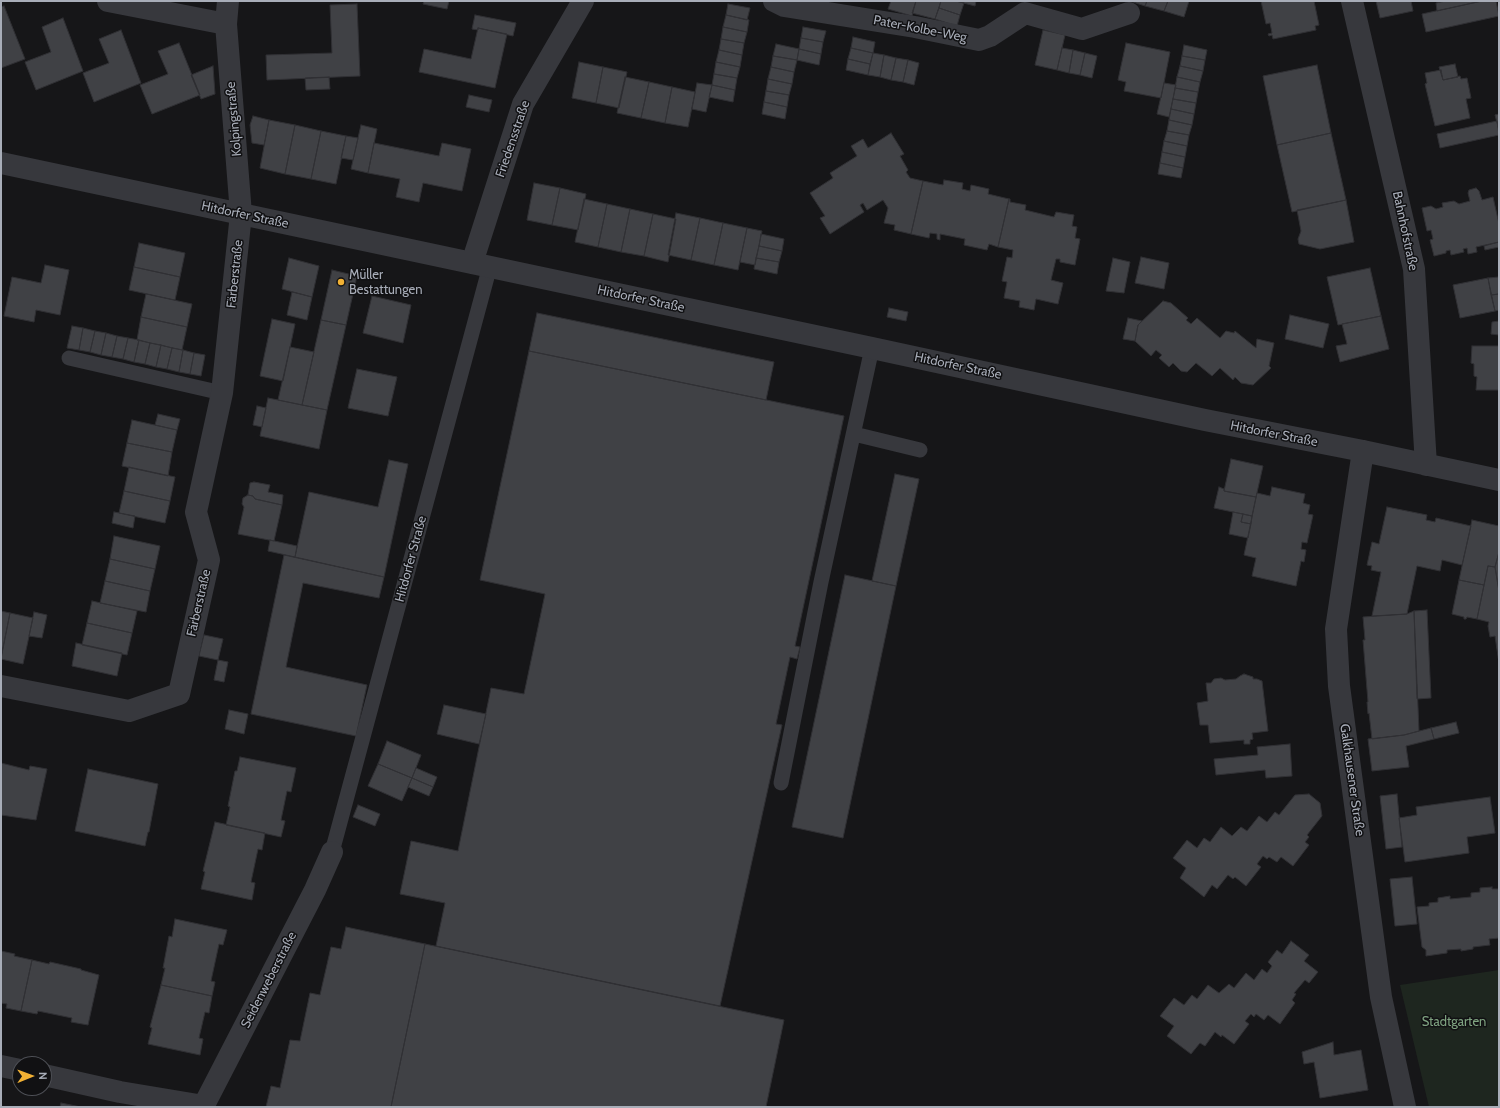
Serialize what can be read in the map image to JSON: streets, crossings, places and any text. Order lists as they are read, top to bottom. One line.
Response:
{"streets":{"street":["Pater-Kolbe-Weg","Kolpingstraße","Friedensstraße","Hitdorfer Straße","Bahnhofstraße","Färberstraße","Galkhausener Straße","Seidenweberstraße"]},"crossings":[["Kolpingstraße","Hitdorfer Straße"],["Kolpingstraße","Färberstraße"],["Friedensstraße","Hitdorfer Straße"],["Hitdorfer Straße","Bahnhofstraße"],["Hitdorfer Straße","Färberstraße"],["Hitdorfer Straße","Galkhausener Straße"],["Hitdorfer Straße","Seidenweberstraße"]],"parks":["Stadtgarten"],"places":["Müller Bestattungen"],"north":"right"}
